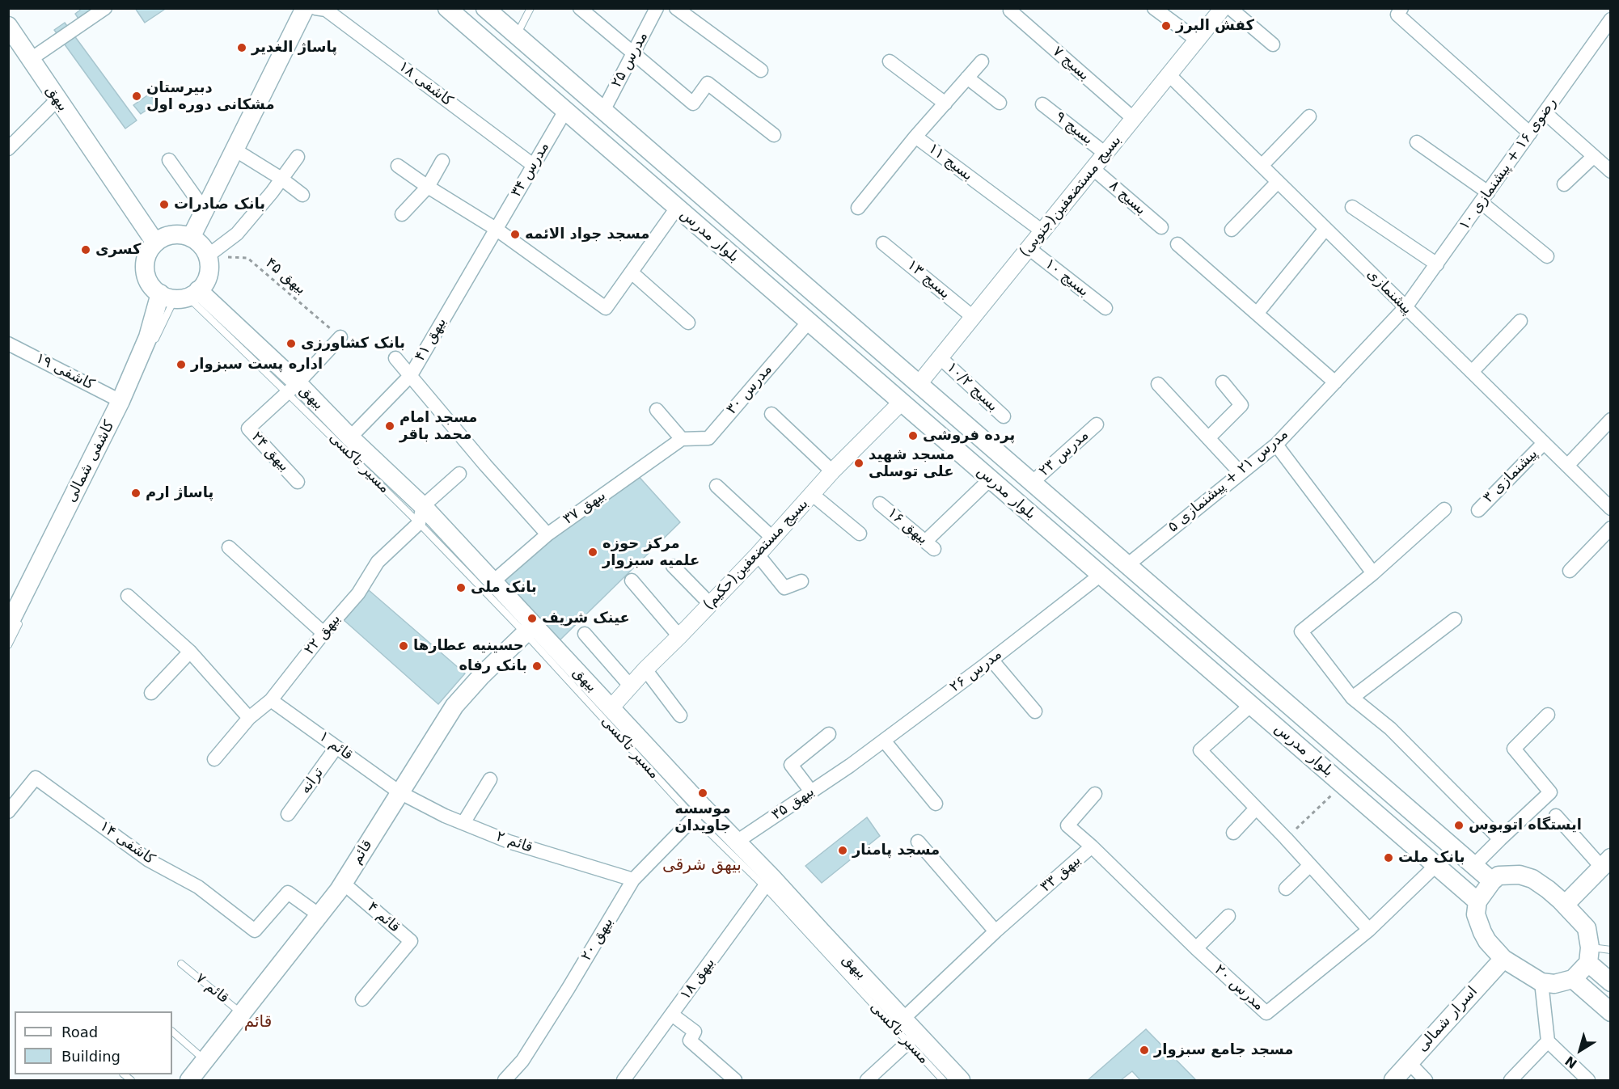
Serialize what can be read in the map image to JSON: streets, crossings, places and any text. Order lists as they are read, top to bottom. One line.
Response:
{"streets":{"main road":["بیهق","بلوار مدرس","کاشفی شمالی","قائم","اسرار شمالی"],"street":["مدرس ۲۵","بسیج ۷","کاشفی ۱۸","بسیج ۹","بسیج ۱۱","رضوی ۱۶ + پیشنمازی ۱۰","مدرس ۳۴","بسیج مستضعفین(جنوبی)","بسیج ۸","بسیج ۱۰","بسیج ۱۳","پیشنمازی","بیهق ۴۱","کاشفی ۱۹","بسیج ۱۰/۲","مدرس ۳۰","بیهق ۲۴","مدرس ۲۳","پیشنمازی ۳","مدرس ۲۱ + پیشنمازی ۵","بیهق ۳۷","بیهق ۱۶","بسیج مستضعفین(حکیم)","بیهق ۲۲","مدرس ۲۶","قائم ۱","ترانه","بیهق ۳۵","قائم ۲","کاشفی ۱۴","بیهق ۳۳","قائم ۴","بیهق ۲۰","بیهق ۱۸","مدرس ۲۰"],"lane":["مسیر تاکسی","قائم ۷"],"path":["بیهق ۴۵"]},"crossings":[["مدرس ۲۵","بلوار مدرس"],["بسیج ۷","بسیج مستضعفین(جنوبی)"],["کاشفی ۱۸","مدرس ۳۴"],["بیهق","بیهق ۴۵"],["بیهق","بیهق ۴۱"],["بیهق","بیهق ۲۴"],["بیهق","کاشفی شمالی"],["بیهق","مسیر تاکسی"],["بیهق","بیهق ۳۷"],["بیهق","بسیج مستضعفین(حکیم)"],["بیهق","بیهق ۲۲"],["بیهق","بیهق ۳۵"],["بیهق","قائم"],["بیهق","بیهق ۳۳"],["بیهق","بیهق ۲۰"],["بیهق","بیهق ۱۸"],["بسیج ۹","بسیج مستضعفین(جنوبی)"],["بسیج ۱۱","بسیج مستضعفین(جنوبی)"],["رضوی ۱۶ + پیشنمازی ۱۰","پیشنمازی"],["رضوی ۱۶ + پیشنمازی ۱۰","مدرس ۲۱ + پیشنمازی ۵"],["مدرس ۳۴","بلوار مدرس"],["مدرس ۳۴","بیهق ۴۱"],["بسیج مستضعفین(جنوبی)","بسیج ۸"],["بسیج مستضعفین(جنوبی)","بلوار مدرس"],["بسیج مستضعفین(جنوبی)","بسیج ۱۰"],["بسیج مستضعفین(جنوبی)","بسیج ۱۳"],["بسیج مستضعفین(جنوبی)","پیشنمازی"],["بسیج مستضعفین(جنوبی)","بسیج ۱۰/۲"],["بلوار مدرس","مدرس ۳۰"],["بلوار مدرس","مدرس ۲۳"],["بلوار مدرس","مدرس ۲۱ + پیشنمازی ۵"],["بلوار مدرس","بیهق ۱۶"],["بلوار مدرس","بسیج مستضعفین(حکیم)"],["بلوار مدرس","مدرس ۲۶"],["بلوار مدرس","مدرس ۲۰"],["بلوار مدرس","اسرار شمالی"],["بیهق ۴۵","کاشفی شمالی"],["پیشنمازی","پیشنمازی ۳"],["پیشنمازی","مدرس ۲۱ + پیشنمازی ۵"],["کاشفی ۱۹","کاشفی شمالی"],["مدرس ۳۰","بیهق ۳۷"],["بیهق ۲۴","مسیر تاکسی"],["مسیر تاکسی","بیهق ۲۲"],["مسیر تاکسی","قائم"],["مسیر تاکسی","بیهق ۲۰"],["مسیر تاکسی","بیهق ۱۸"],["بیهق ۲۲","قائم ۱"],["مدرس ۲۶","بیهق ۳۵"],["قائم ۱","ترانه"],["قائم ۱","قائم ۲"],["قائم ۱","قائم"],["قائم ۲","قائم"],["قائم ۲","بیهق ۲۰"],["کاشفی ۱۴","قائم"],["قائم","قائم ۴"],["قائم","قائم ۷"],["بیهق ۳۳","مدرس ۲۰"]],"districts":["بیهق شرقی","قائم"],"places":["کفش البرز","پاساژ الغدیر","دبیرستان مشکانی دوره اول","بانک صادرات","مسجد جواد الائمه","کسری","بانک کشاورزی","اداره پست سبزوار","مسجد امام محمد باقر","پرده فروشی","مسجد شهید علی توسلی","پاساژ ارم","مرکز حوزه علمیه سبزوار","بانک ملی","عینک شریف","حسینیه عطارها","بانک رفاه","موسسه جاویدان","ایستگاه اتوبوس","مسجد پامنار","بانک ملت","مسجد جامع سبزوار"],"legend":["Road","Building"],"north":"bottom left"}
